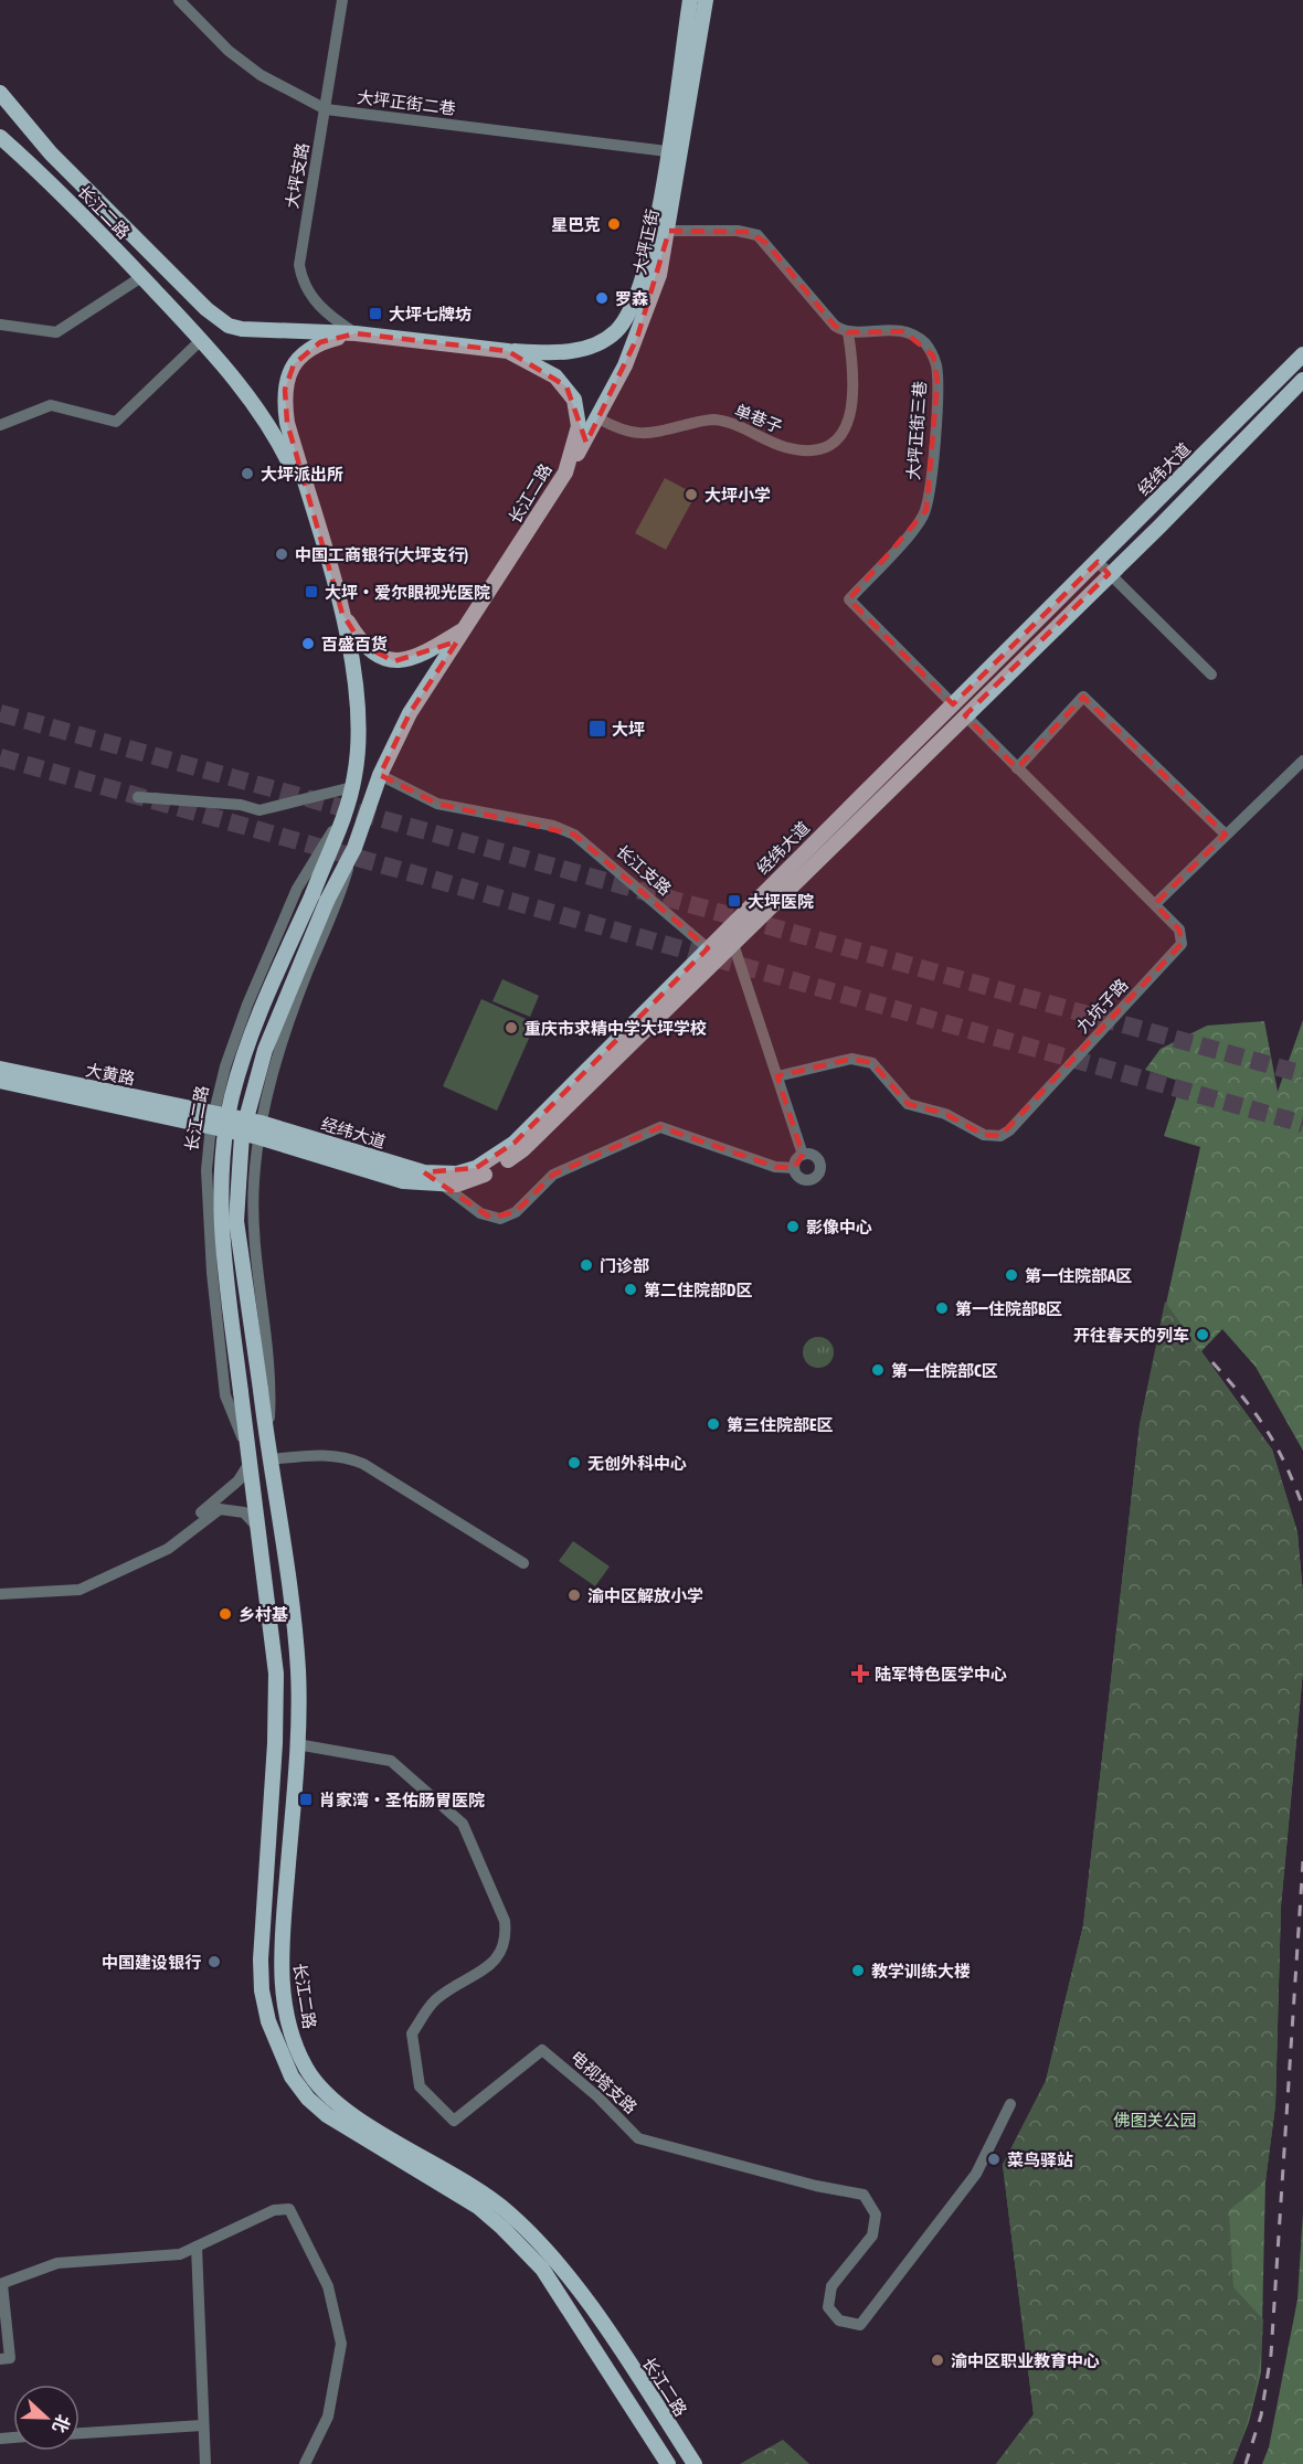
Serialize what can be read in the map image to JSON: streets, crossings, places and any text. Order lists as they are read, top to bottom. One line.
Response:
{"streets":{"main road":["长江二路","大坪正街","经纬大道","大黄路"],"street":["大坪正街二巷","大坪支路","单巷子","大坪正街三巷","长江支路","九坑子路","电视塔支路"]},"crossings":[["大坪正街二巷","大坪支路"],["大坪正街二巷","大坪正街"],["大坪支路","长江二路"],["长江二路","大坪正街"],["长江二路","经纬大道"],["长江二路","长江支路"],["长江二路","大黄路"],["长江二路","电视塔支路"],["大坪正街","单巷子"],["单巷子","大坪正街三巷"],["大坪正街三巷","经纬大道"],["经纬大道","长江支路"],["经纬大道","九坑子路"],["经纬大道","大黄路"]],"parks":["佛图关公园"],"places":{"other":["星巴克","罗森","大坪派出所","大坪小学","中国工商银行(大坪支行)","百盛百货","重庆市求精中学大坪学校","影像中心","门诊部","第一住院部A区","第二住院部D区","第一住院部B区","开往春天的列车","第一住院部C区","第三住院部E区","无创外科中心","渝中区解放小学","乡村基","中国建设银行","教学训练大楼","菜鸟驿站","渝中区职业教育中心"],"transit":["大坪七牌坊","大坪‧爱尔眼视光医院","大坪","大坪医院","肖家湾‧圣佑肠胃医院"],"health":["陆军特色医学中心"]},"north":"right"}
